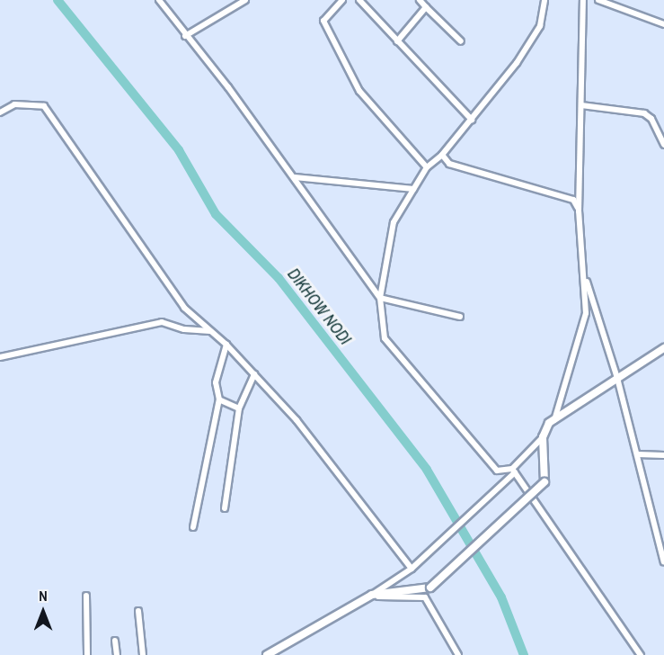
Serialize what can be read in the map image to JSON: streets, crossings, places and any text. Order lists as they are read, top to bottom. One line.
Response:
{"water":["DIKHOW NODI"],"north":"top"}
